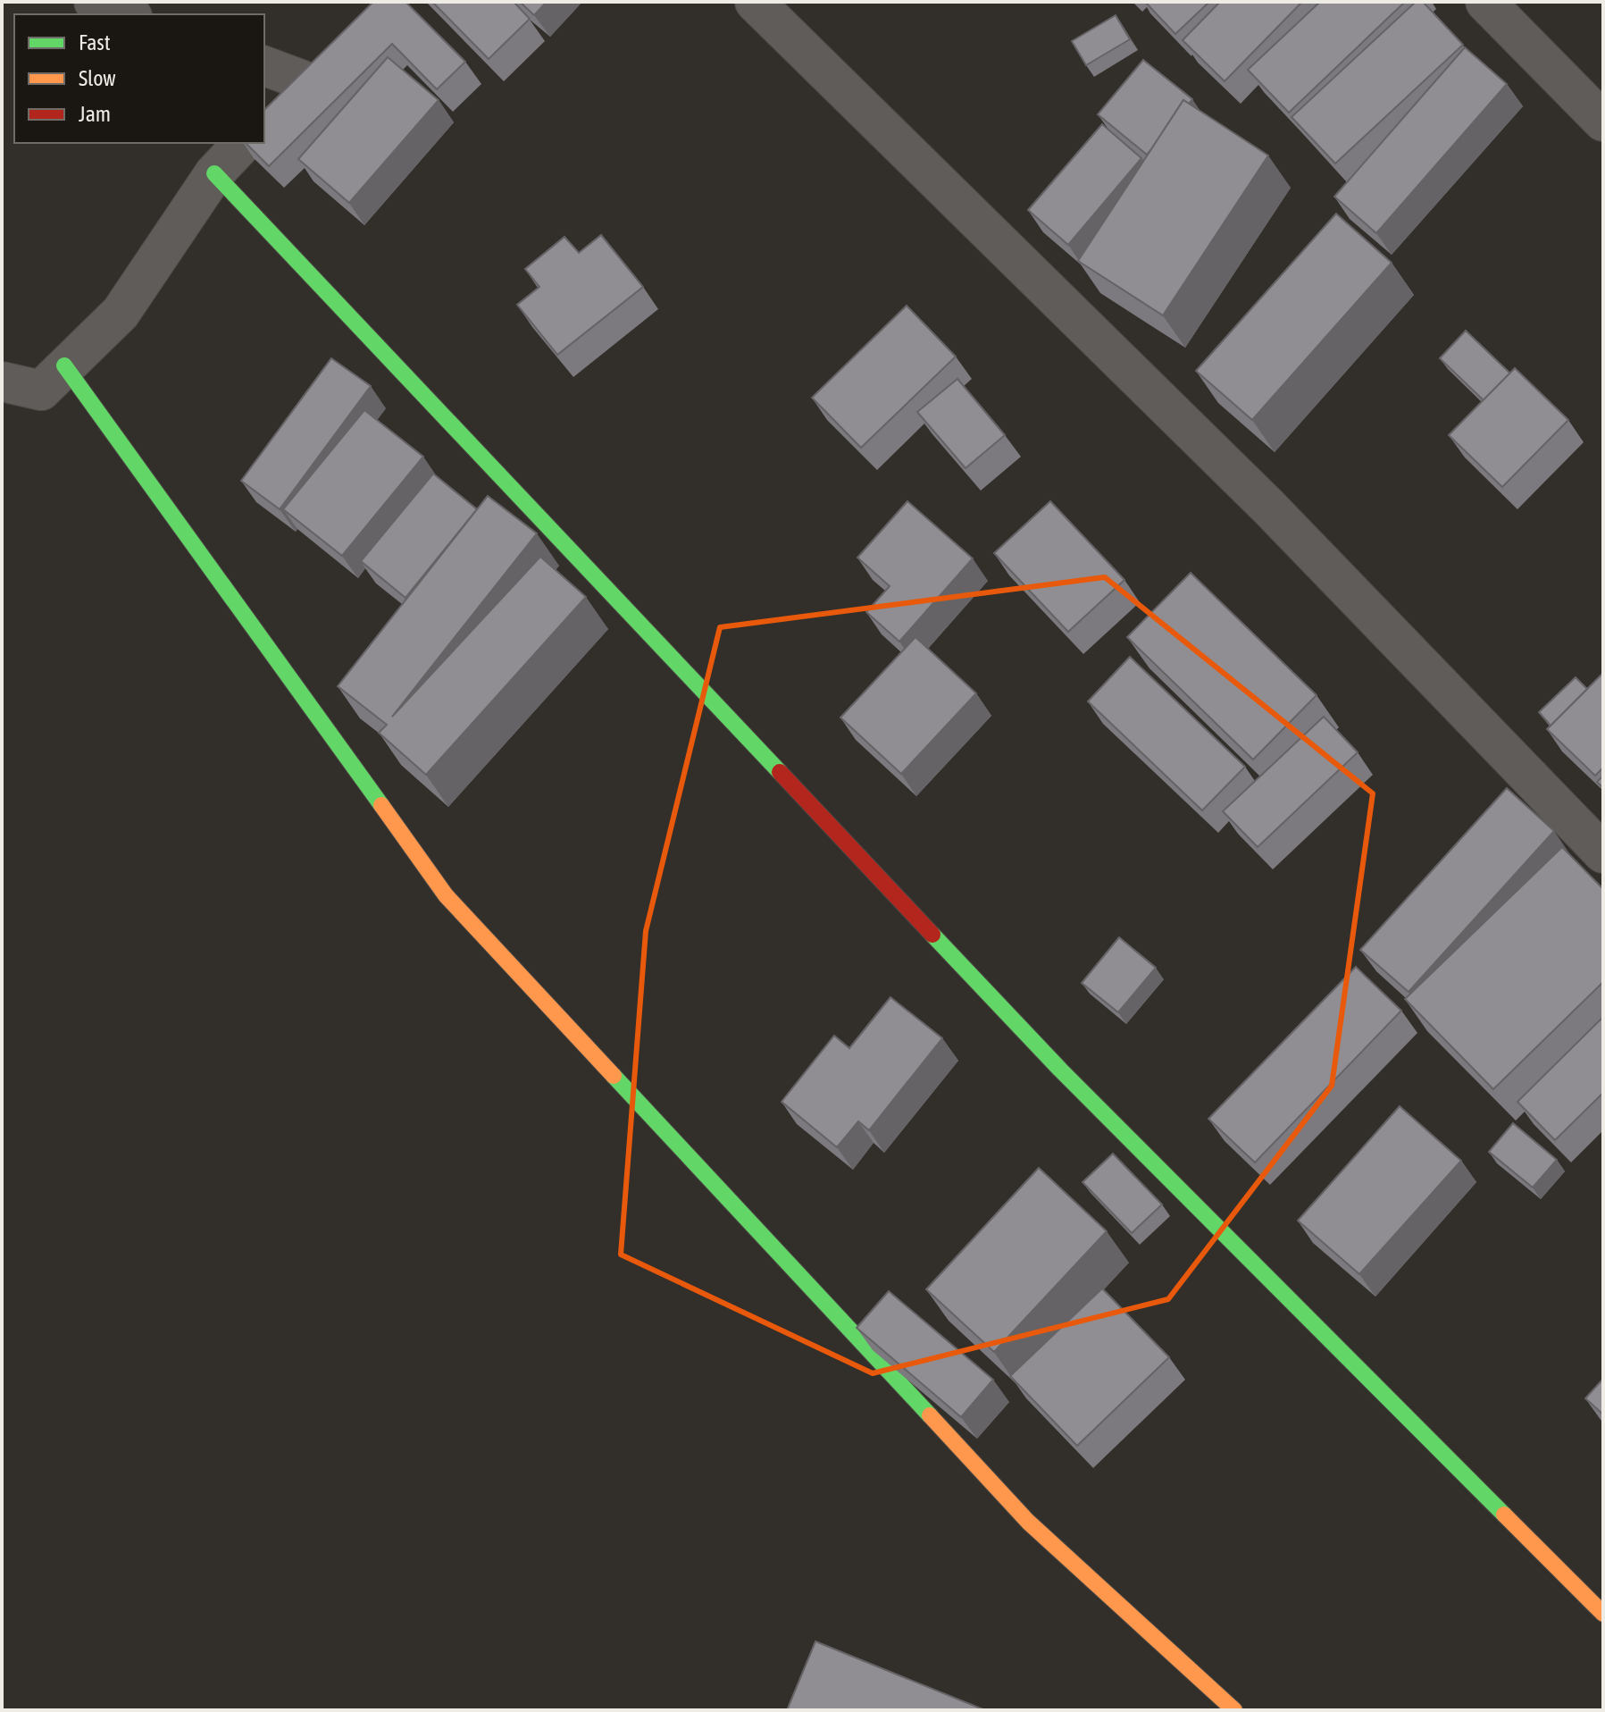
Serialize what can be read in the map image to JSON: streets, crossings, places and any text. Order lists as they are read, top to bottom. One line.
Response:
{"legend":["Fast","Slow","Jam"]}
